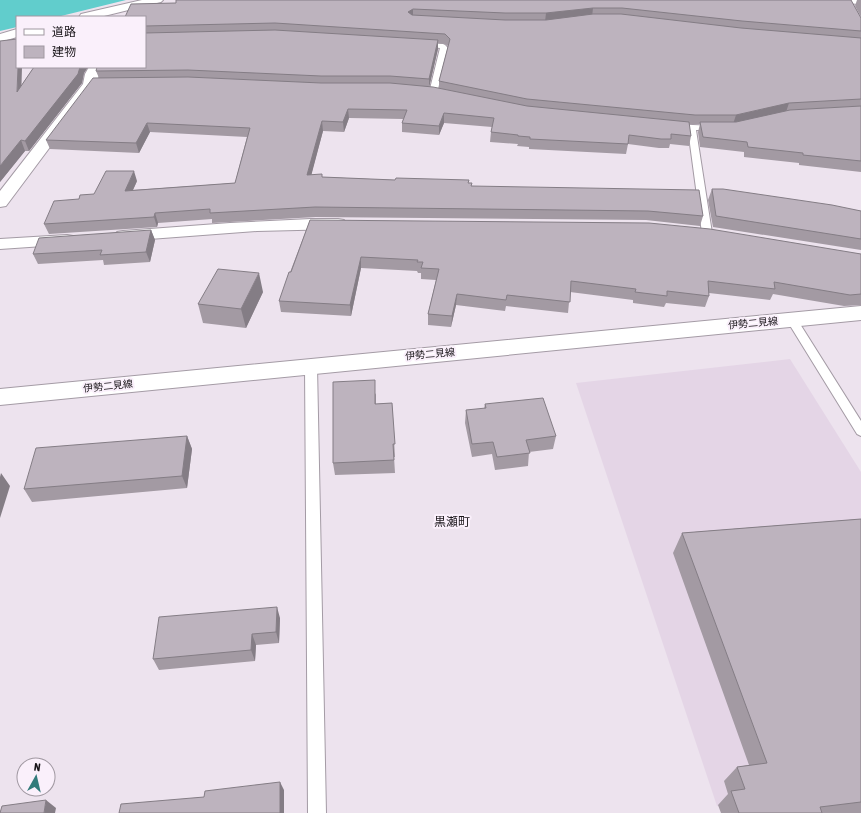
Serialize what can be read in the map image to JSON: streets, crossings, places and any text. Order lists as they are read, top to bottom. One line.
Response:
{"streets":{"street":["伊勢二見線"]},"districts":["黒瀬町"],"legend":["道路","建物"],"north":"top"}
